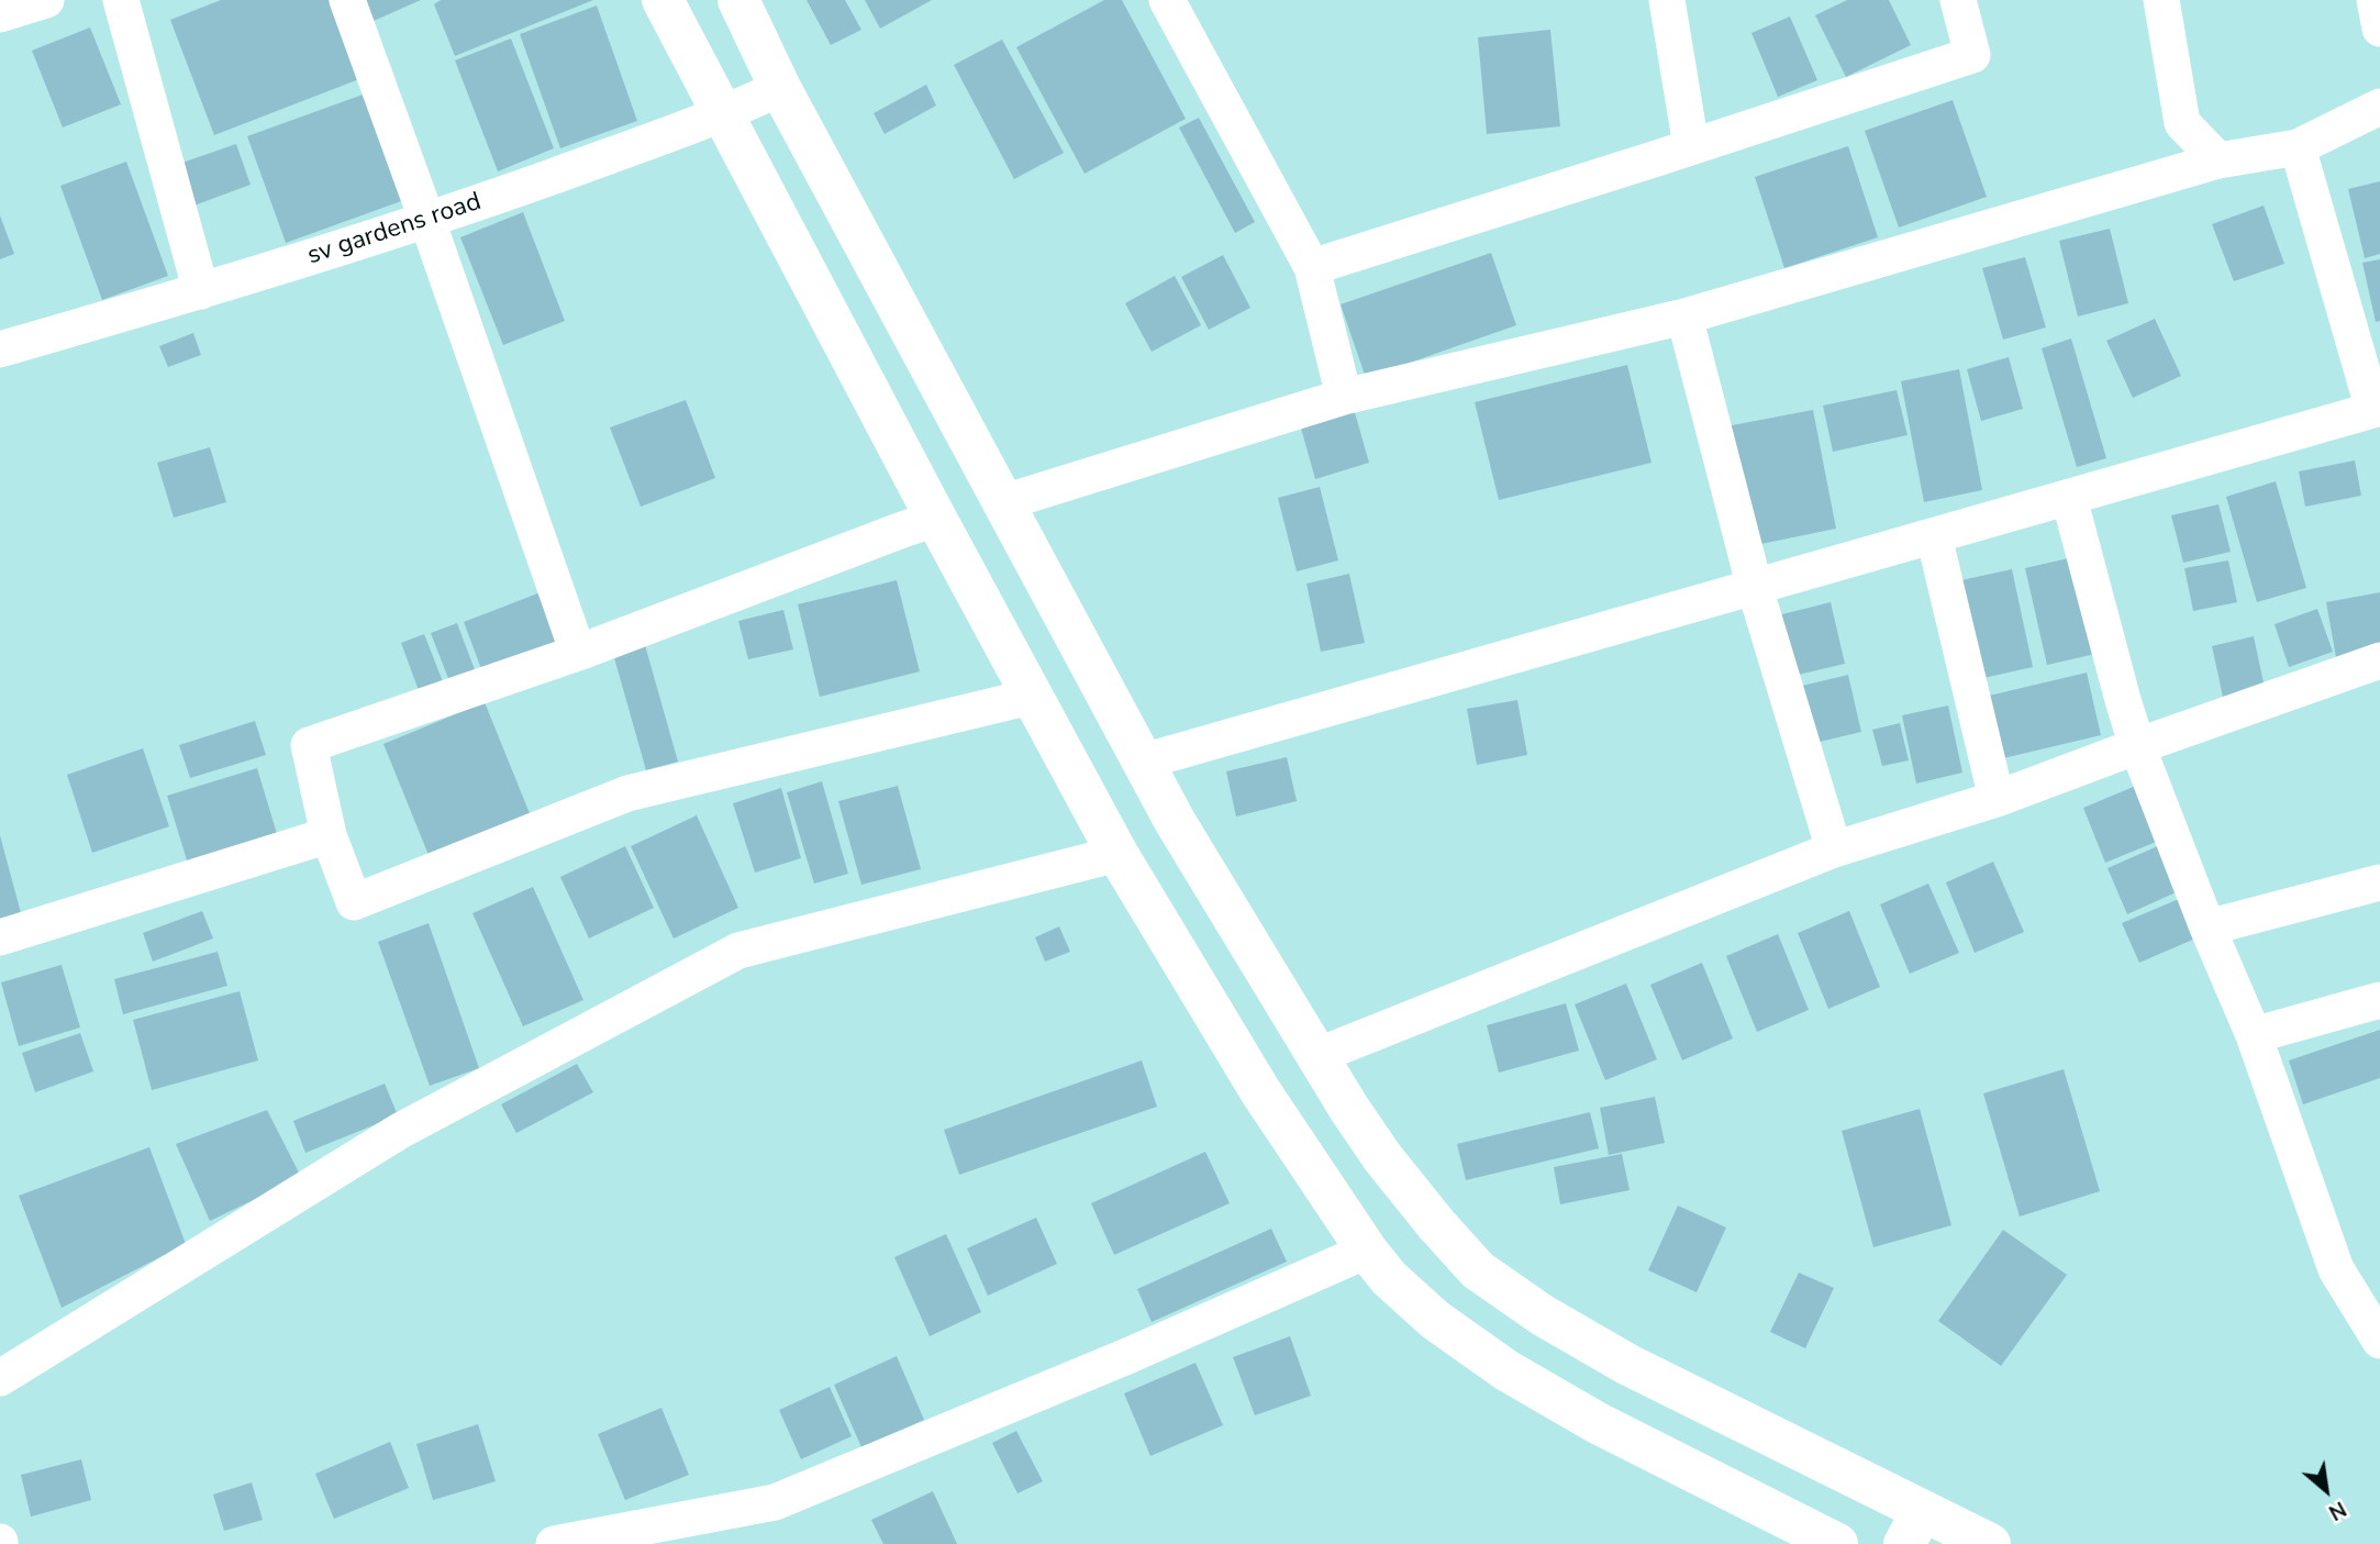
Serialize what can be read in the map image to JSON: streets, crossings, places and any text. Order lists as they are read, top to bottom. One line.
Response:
{"streets":{"street":["sv gardens road"]},"north":"bottom right"}
